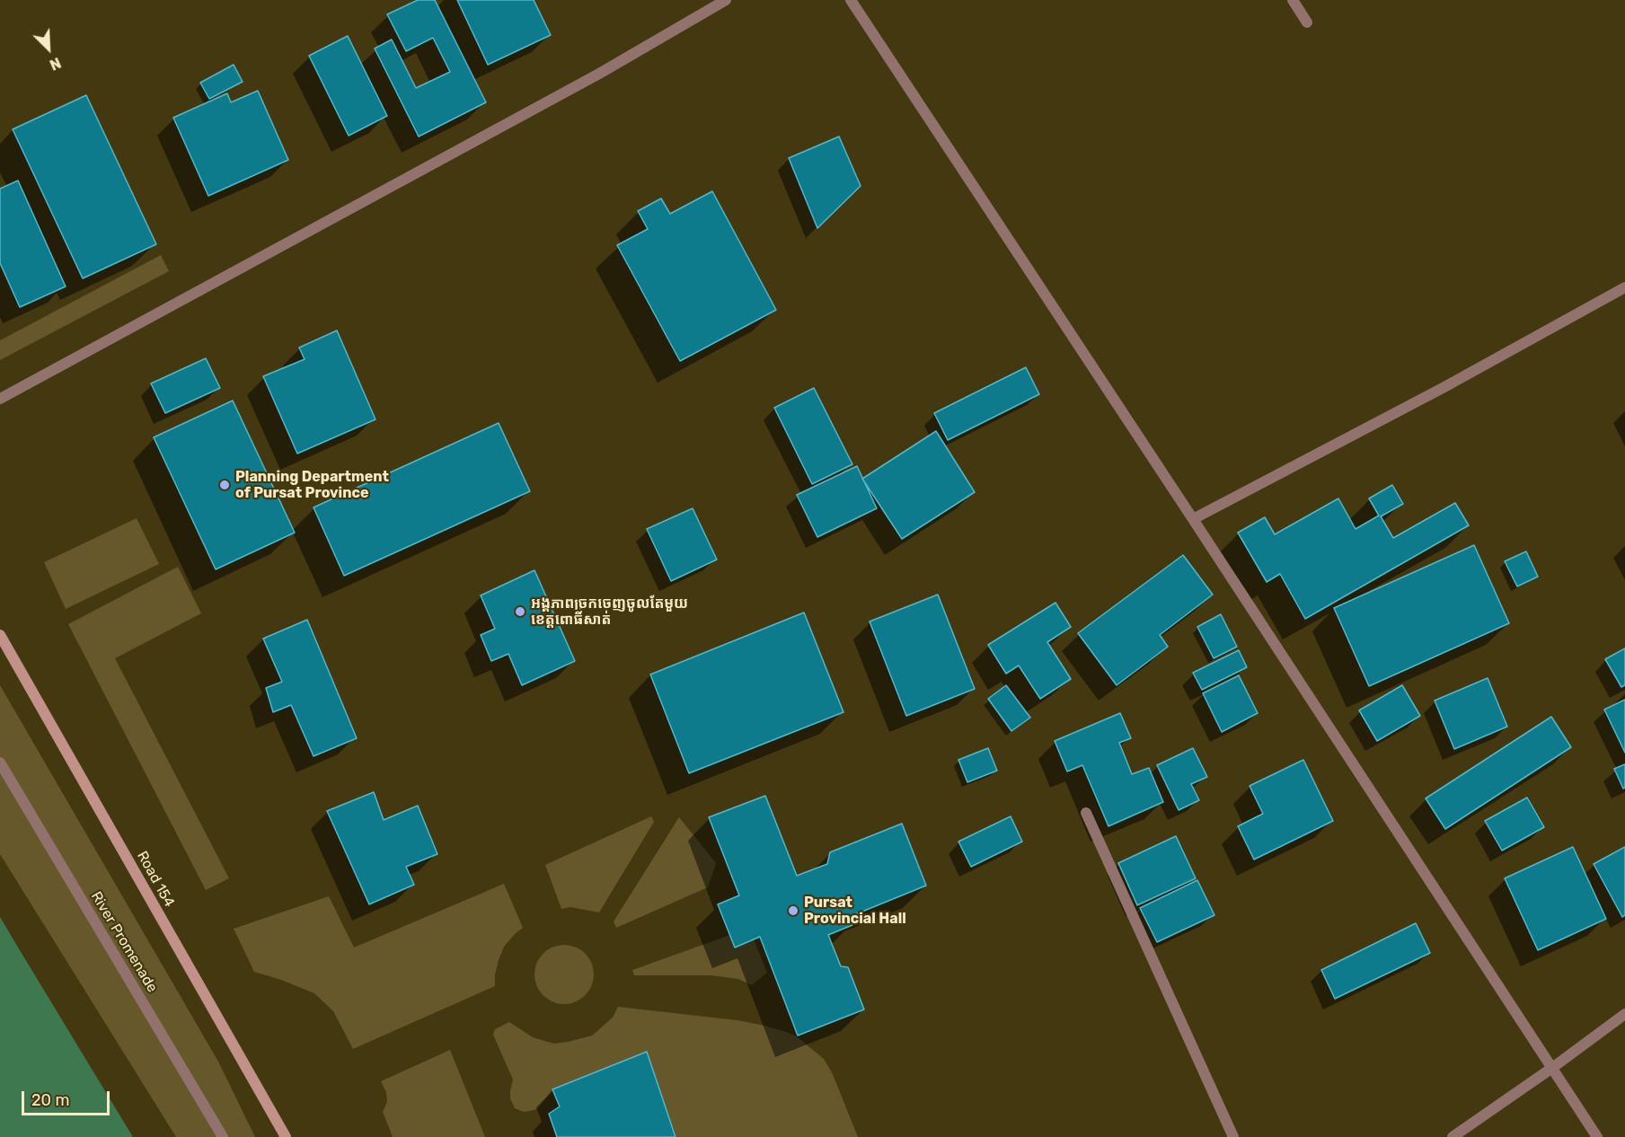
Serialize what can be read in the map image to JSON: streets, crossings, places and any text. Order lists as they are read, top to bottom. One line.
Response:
{"streets":{"main road":["Road 154"],"street":["River Promenade"]},"places":["Planning Department of Pursat Province","អង្គភាពច្រកចេញចូលតែមួយ ខេត្តពោធិ៍សាត់","Pursat Provincial Hall"],"scale_bar":"20 m","north":"bottom right"}
